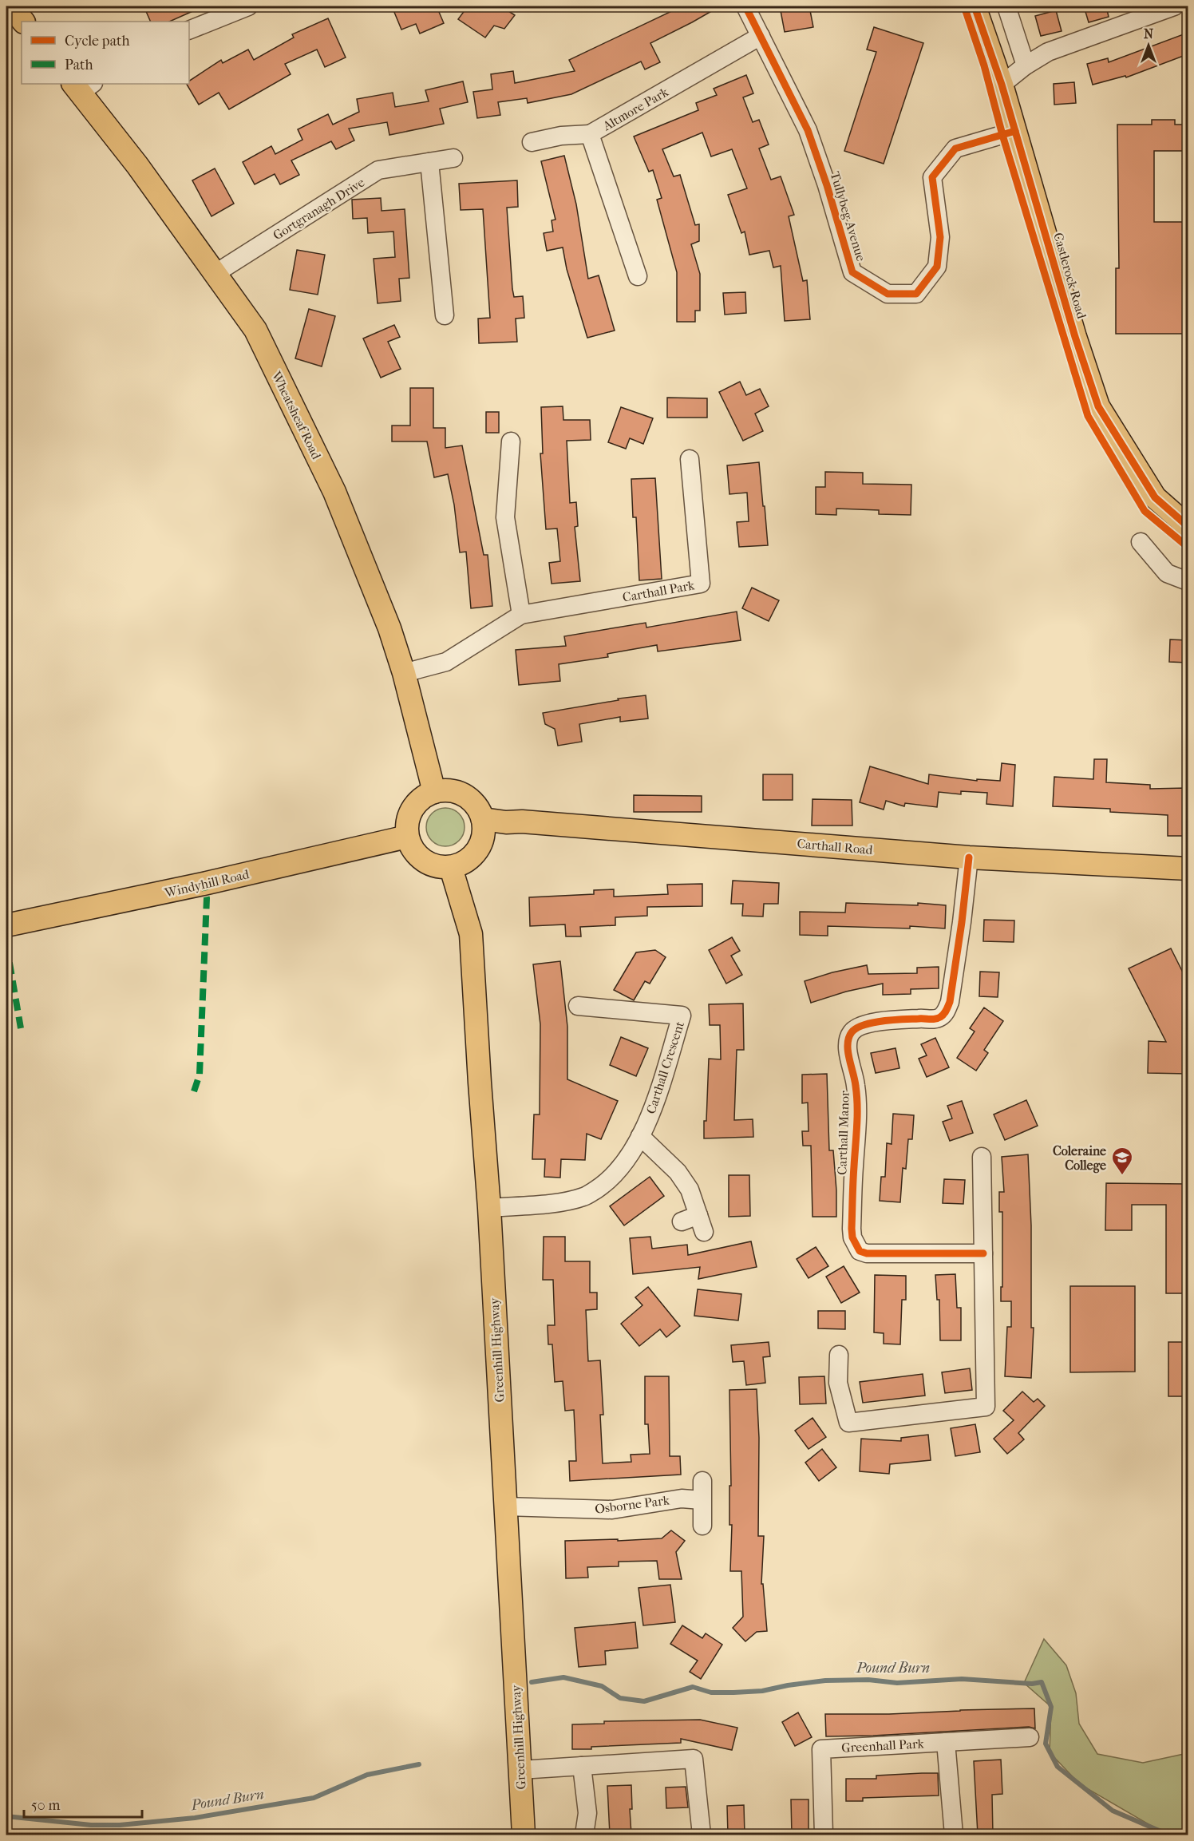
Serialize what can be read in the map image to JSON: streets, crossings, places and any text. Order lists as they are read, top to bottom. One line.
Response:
{"streets":{"main road":["Castlerock Road","Wheatsheaf Road","Carthall Road","Windyhill Road","Greenhill Highway"],"street":["Altmore Park","Gortgranagh Drive","Tullybeg Avenue","Carthall Park","Carthall Crescent","Carthall Manor","Osborne Park","Greenhall Park"]},"crossings":[["Altmore Park","Tullybeg Avenue"],["Gortgranagh Drive","Wheatsheaf Road"],["Tullybeg Avenue","Castlerock Road"],["Wheatsheaf Road","Carthall Park"],["Wheatsheaf Road","Carthall Road"],["Wheatsheaf Road","Windyhill Road"],["Wheatsheaf Road","Greenhill Highway"],["Carthall Road","Windyhill Road"],["Carthall Road","Carthall Manor"],["Carthall Road","Greenhill Highway"],["Windyhill Road","Greenhill Highway"],["Carthall Crescent","Greenhill Highway"],["Greenhill Highway","Osborne Park"]],"water":["Pound Burn"],"places":{"school or university":["Coleraine College"]},"legend":["Cycle path","Path"],"scale_bar":"50 m","north":"top"}
